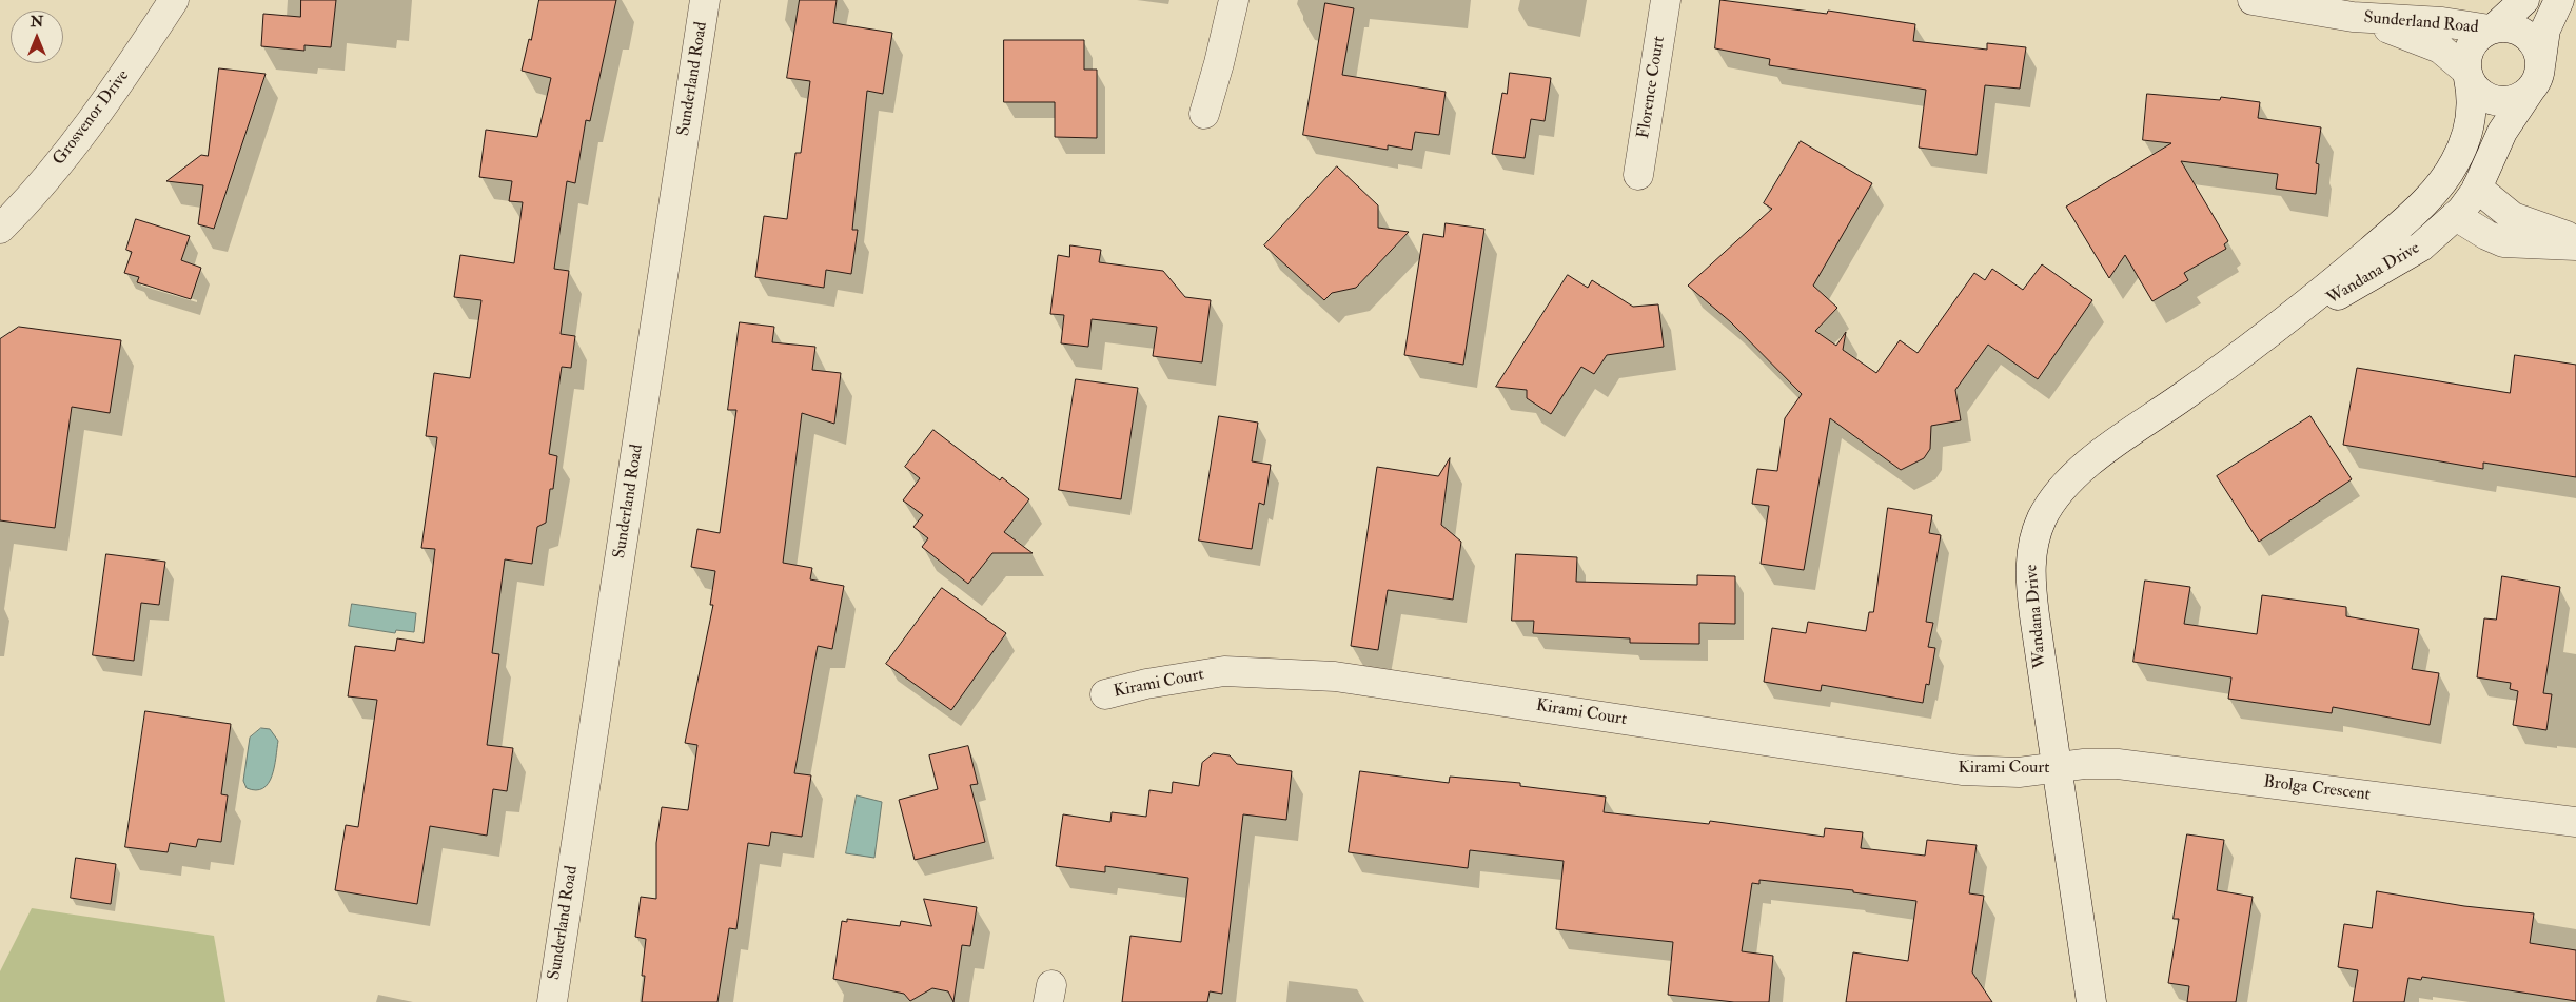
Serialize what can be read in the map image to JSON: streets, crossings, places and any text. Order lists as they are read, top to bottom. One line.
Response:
{"streets":{"street":["Sunderland Road","Florence Court","Grosvenor Drive","Wandana Drive","Kirami Court","Brolga Crescent"]},"crossings":[["Sunderland Road","Wandana Drive"],["Wandana Drive","Kirami Court"],["Wandana Drive","Brolga Crescent"],["Kirami Court","Brolga Crescent"]],"north":"top"}
